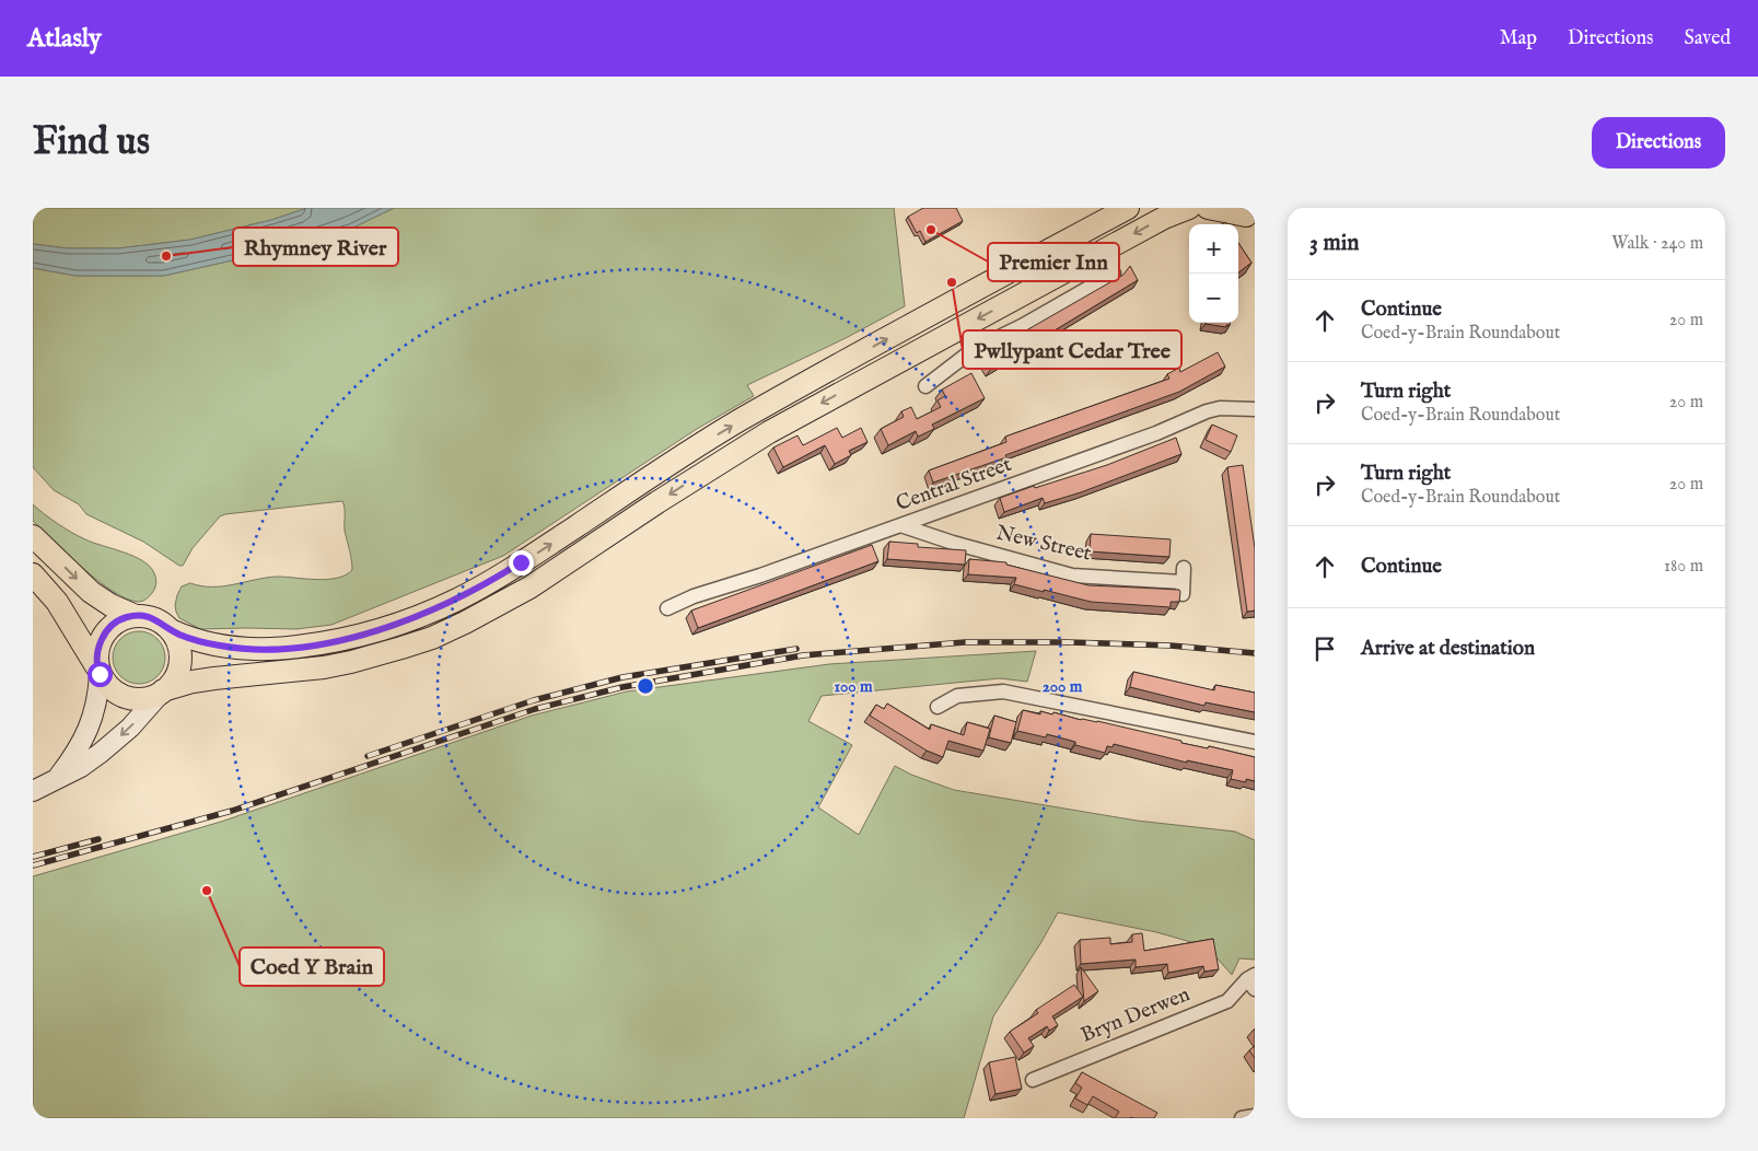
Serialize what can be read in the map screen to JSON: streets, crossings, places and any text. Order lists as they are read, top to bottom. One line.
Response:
{"streets":{"street":["Central Street","New Street","Bryn Derwen"]},"crossings":[["Central Street","New Street"]],"places":["Premier Inn","Rhymney River","Pwllypant Cedar Tree","Coed Y Brain"],"page":{"header":"Atlasly","nav":["Map","Directions","Saved"],"buttons":"Directions","title":"Find us","heading":["3 min","Walk · 240 m"],"map_buttons":["+","−"],"list":[["Continue","Coed-y-Brain Roundabout","20 m"],["Turn right","Coed-y-Brain Roundabout","20 m"],["Turn right","Coed-y-Brain Roundabout","20 m"],["Continue","180 m"],"Arrive at destination"]},"rings":["100 m","200 m"]}
